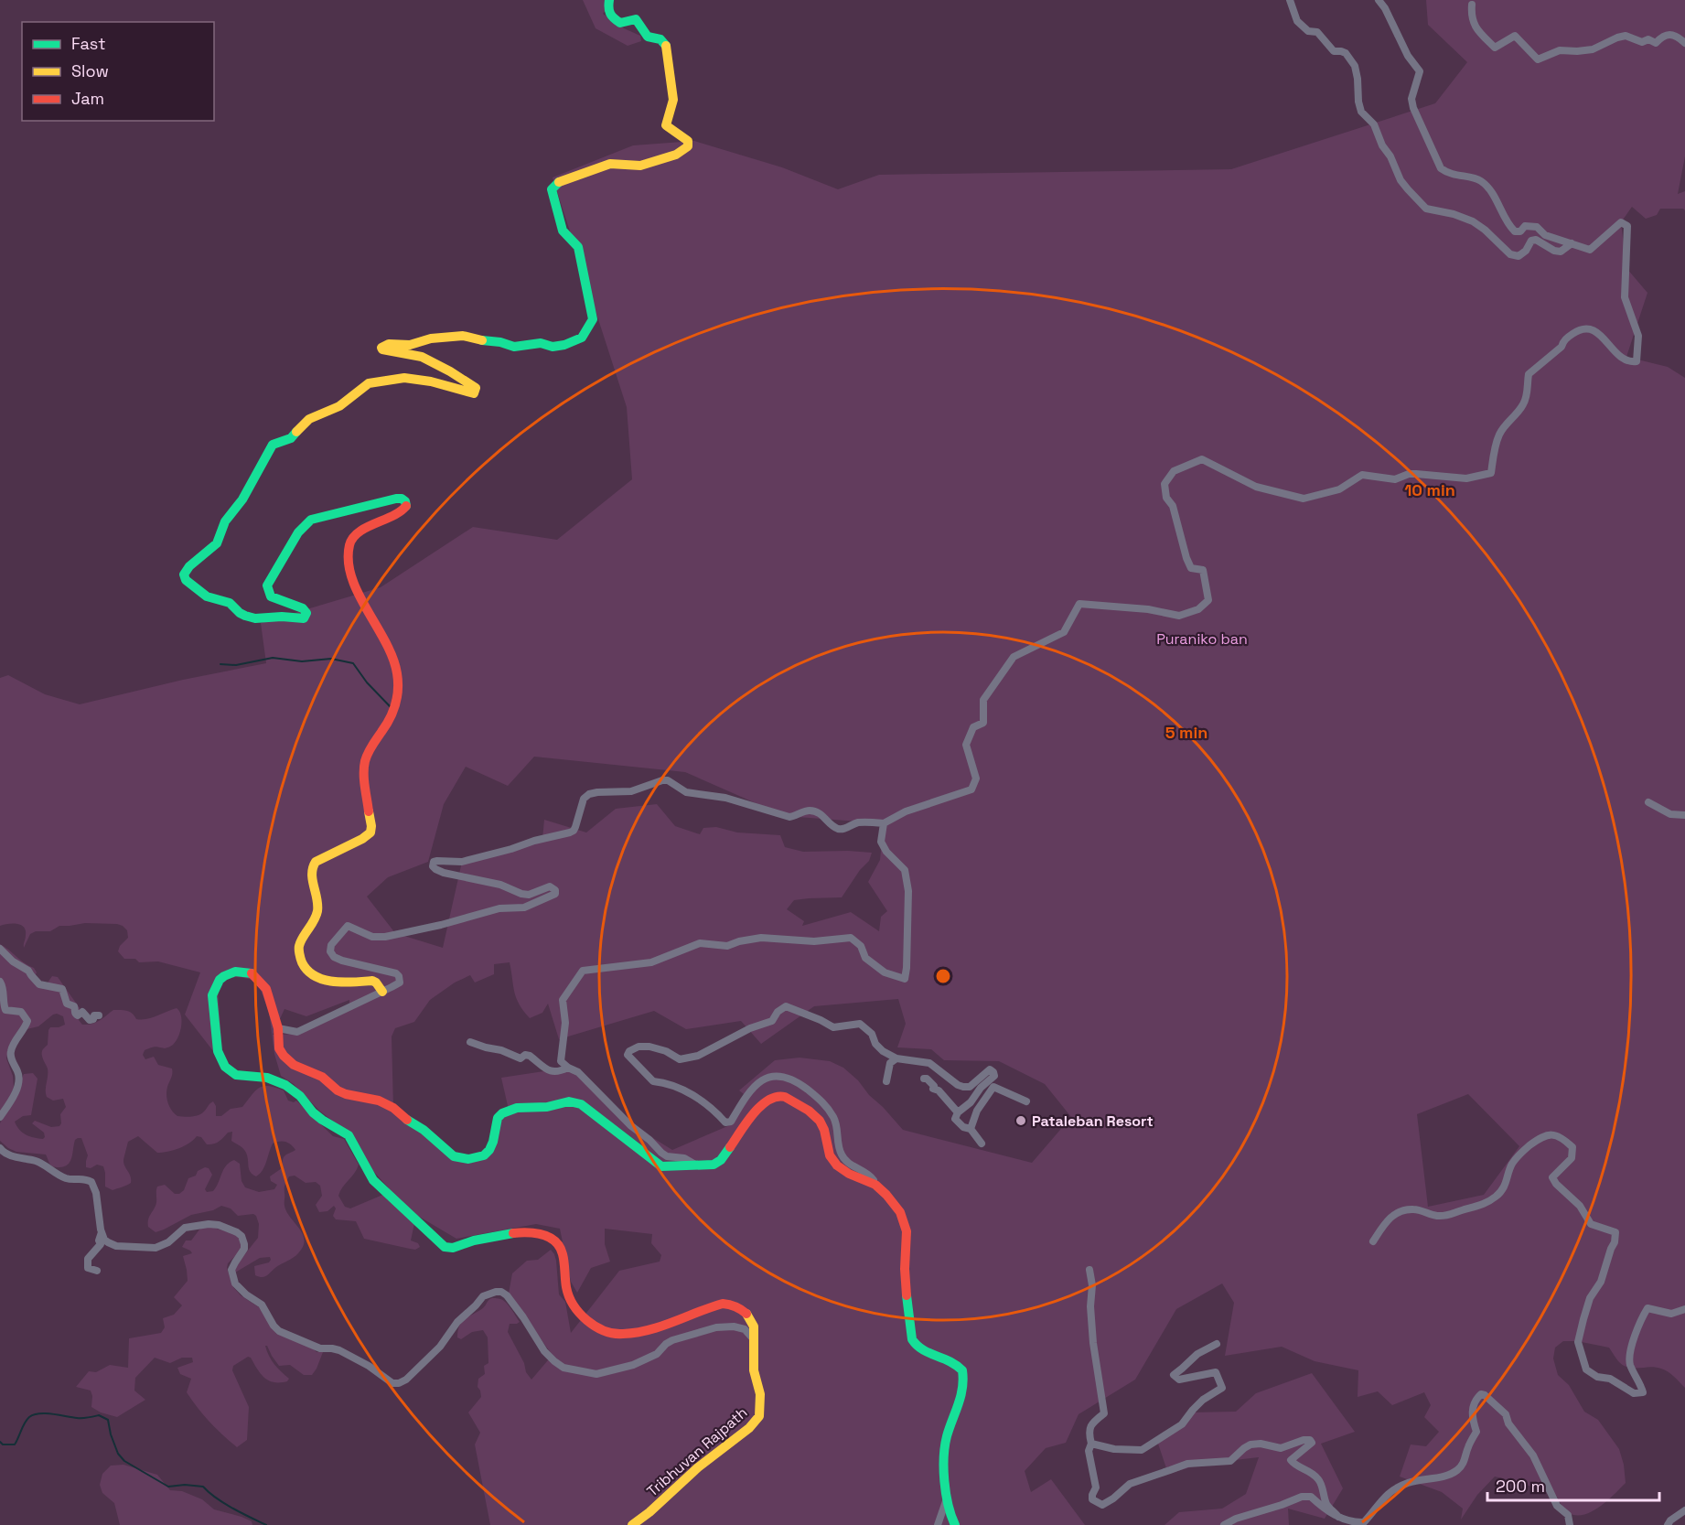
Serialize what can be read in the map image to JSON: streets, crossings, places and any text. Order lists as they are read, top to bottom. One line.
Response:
{"streets":{"main road":["Tribhuvan Rajpath"]},"parks":["Puraniko ban"],"places":["Pataleban Resort"],"legend":["Fast","Slow","Jam"],"scale_bar":"200 m","rings":["10 min","5 min"]}
